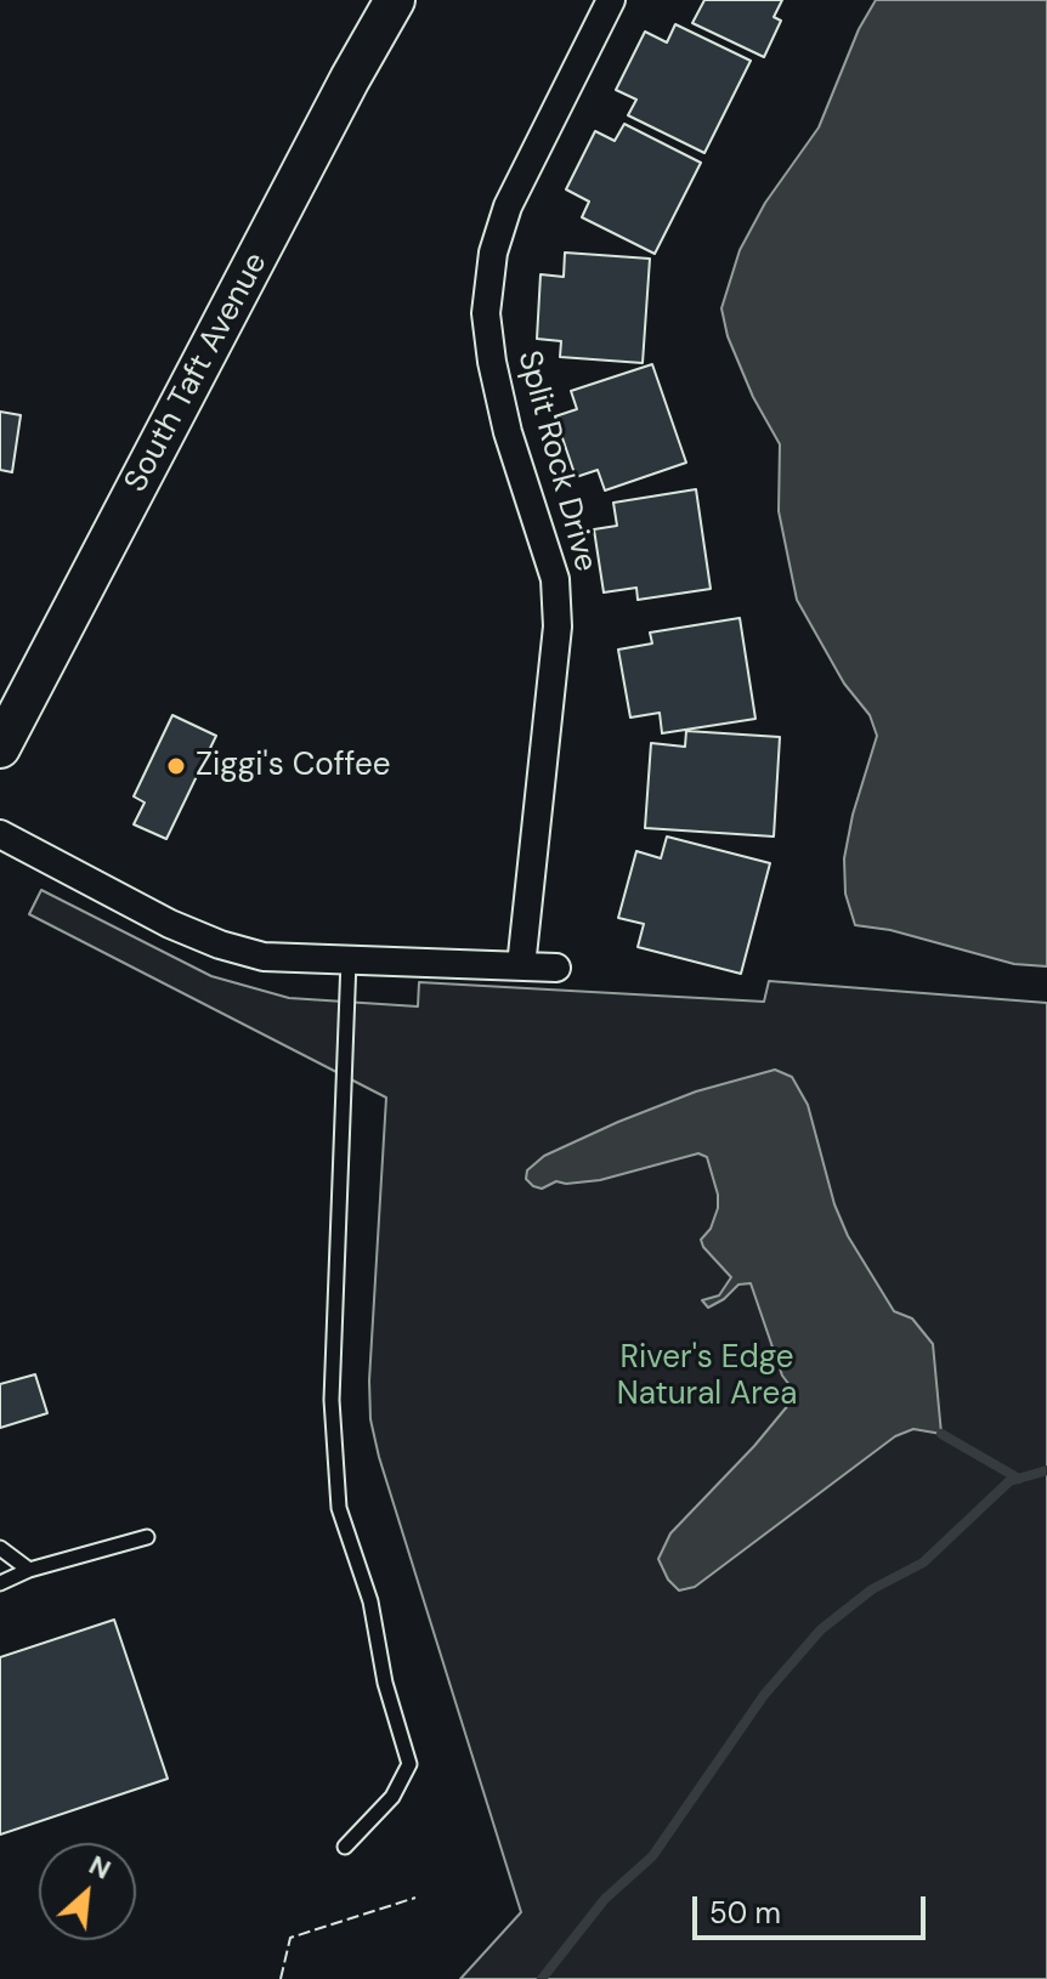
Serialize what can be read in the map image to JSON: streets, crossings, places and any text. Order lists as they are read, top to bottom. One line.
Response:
{"streets":{"main road":["South Taft Avenue"],"street":["Split Rock Drive"]},"parks":["River's Edge Natural Area"],"places":["Ziggi's Coffee"],"scale_bar":"50 m","north":"top right"}
